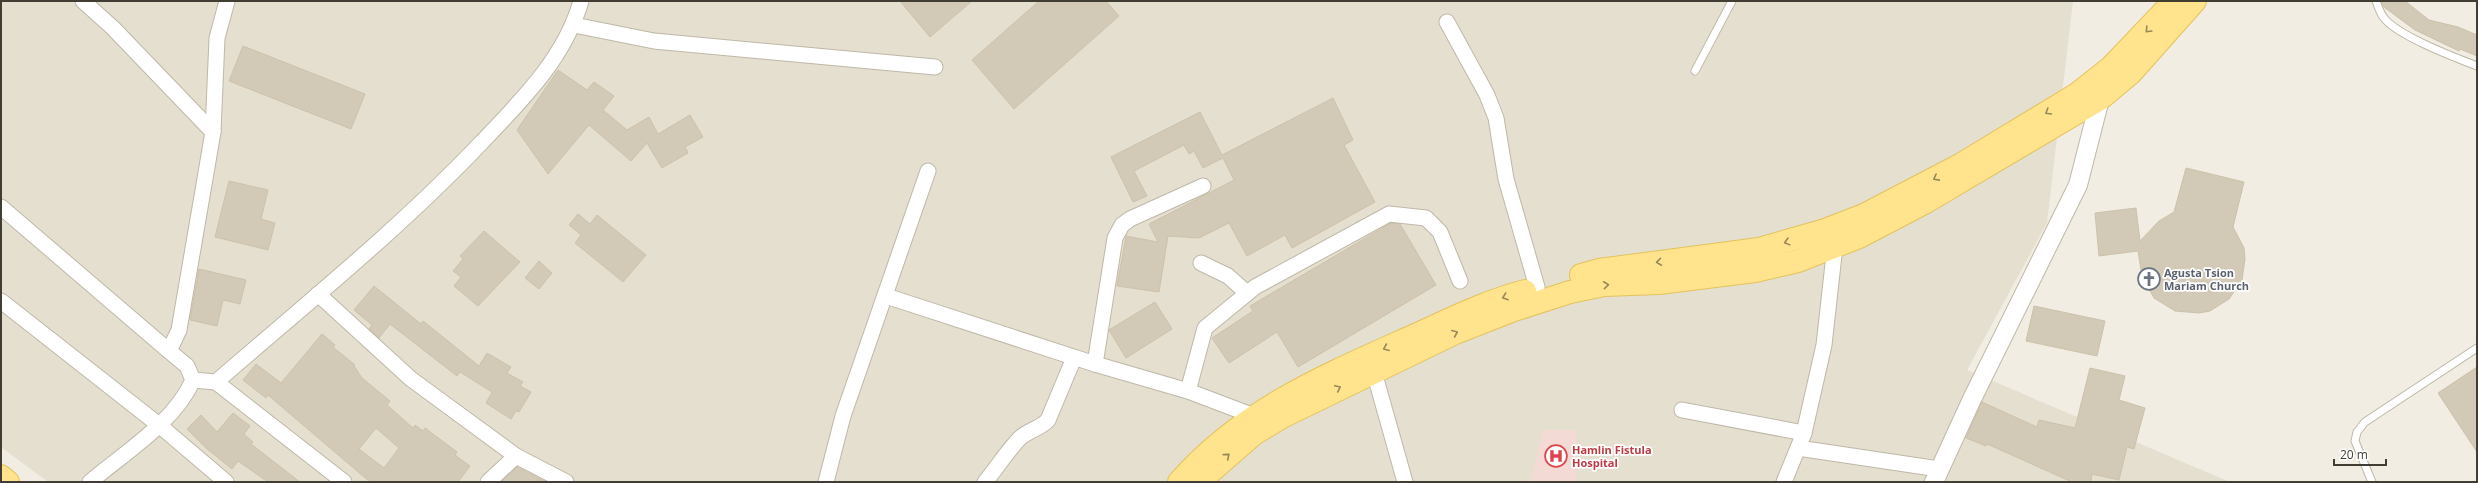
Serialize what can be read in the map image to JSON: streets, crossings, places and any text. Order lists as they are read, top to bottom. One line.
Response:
{"places":{"church":["Agusta Tsion Mariam Church"],"hospital":["Hamlin Fistula Hospital"]},"scale_bar":"20 m"}
